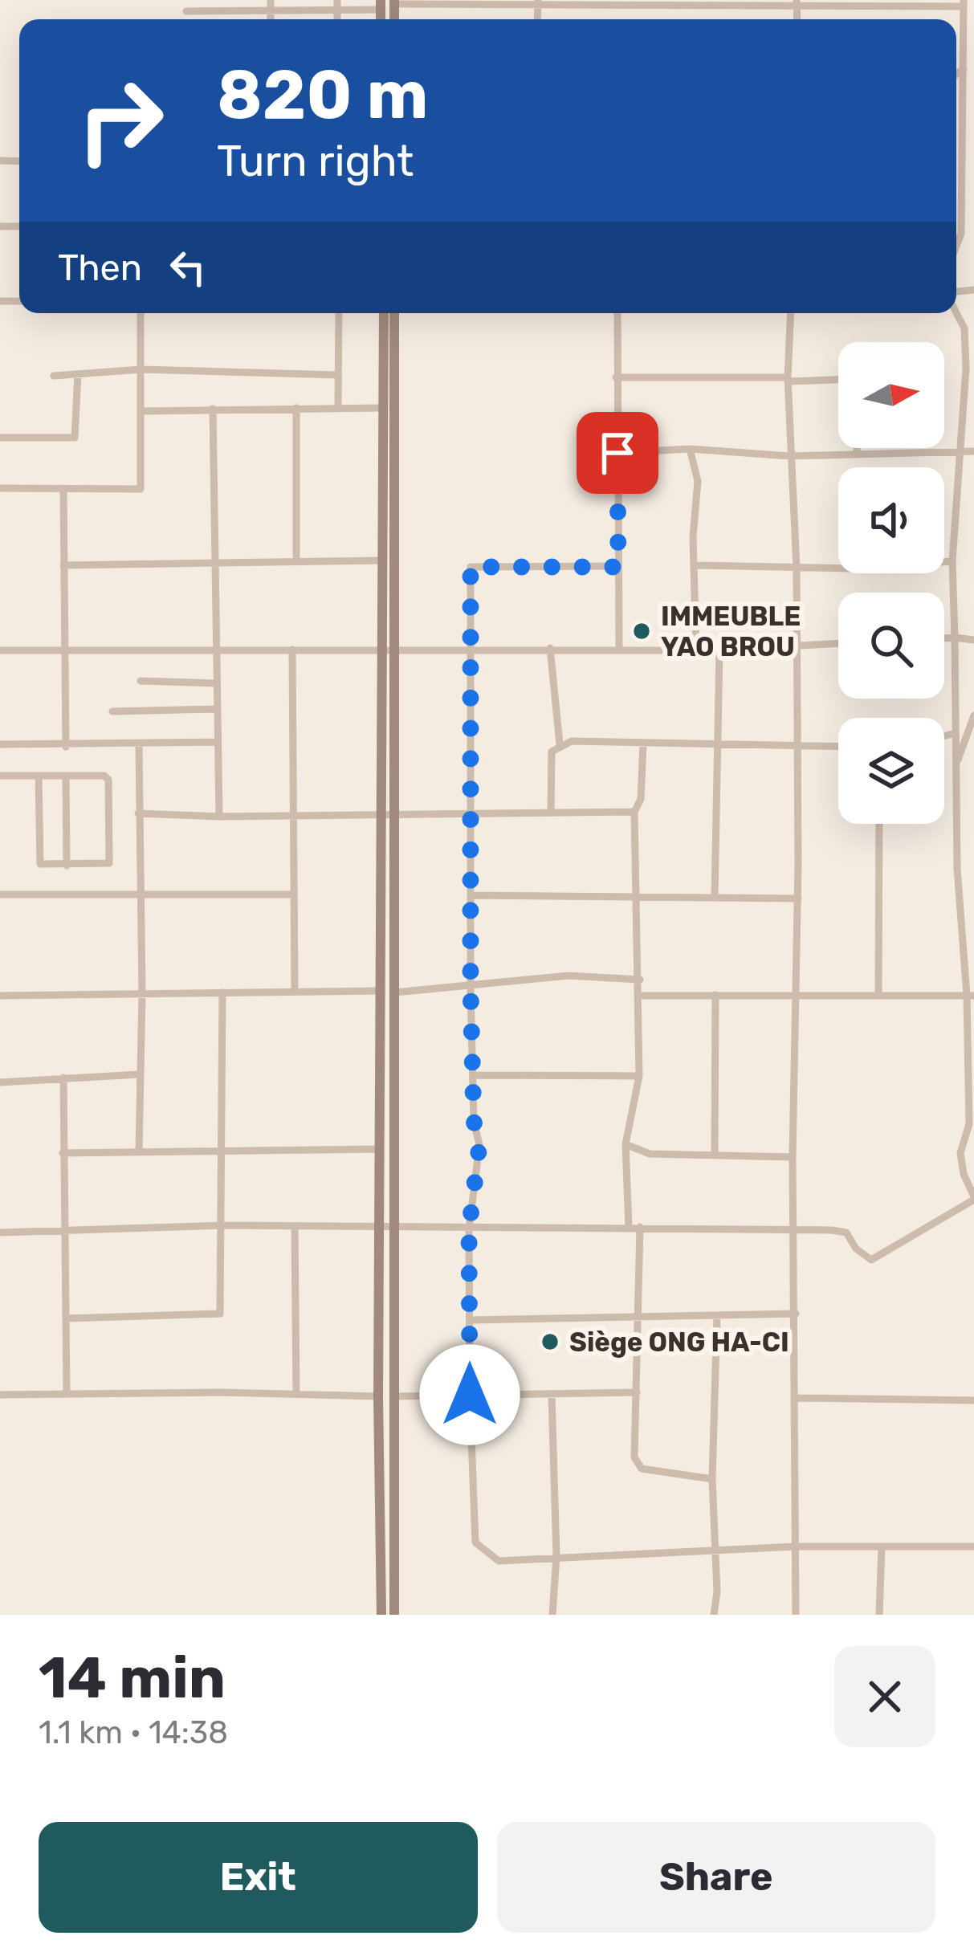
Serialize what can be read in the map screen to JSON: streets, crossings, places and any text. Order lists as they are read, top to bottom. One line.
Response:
{"places":["IMMEUBLE YAO BROU","Siège ONG HA-CI"],"north":"right","page":{"turn":["820 m","Turn right"],"then":"Then","heading":["14 min","1.1 km · 14:38"],"buttons":["Exit","Share"]}}
